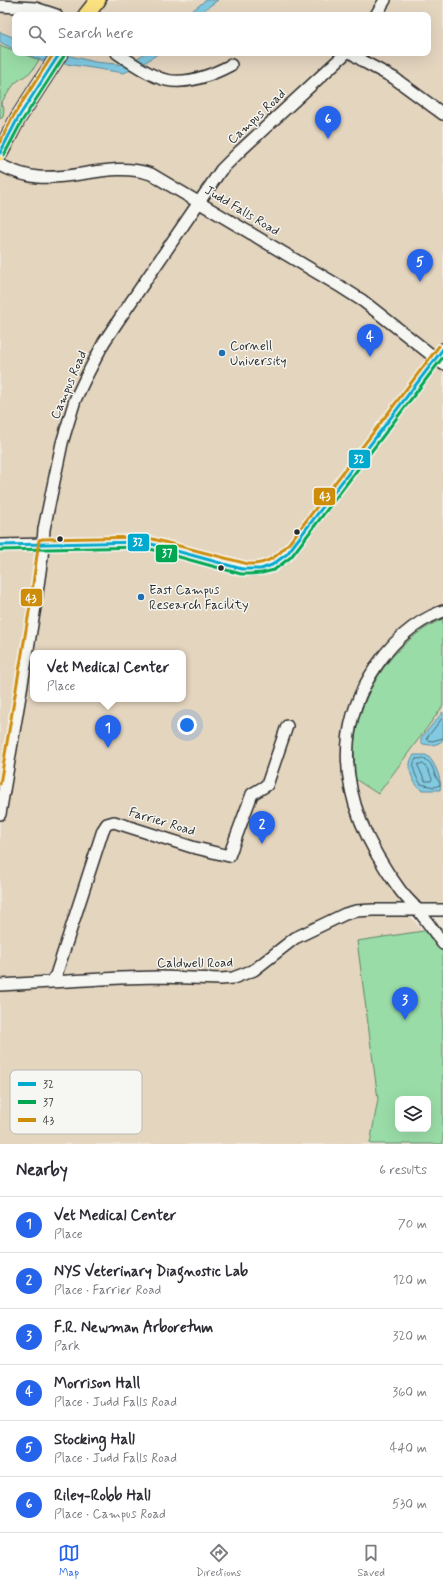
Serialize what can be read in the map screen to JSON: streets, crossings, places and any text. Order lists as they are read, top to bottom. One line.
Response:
{"streets":{"street":["Campus Road","Judd Falls Road","Farrier Road","Caldwell Road"]},"crossings":[["Campus Road","Judd Falls Road"],["Farrier Road","Caldwell Road"]],"places":["Cornell University","East Campus Research Facility"],"lines":["transit line 32","transit line 37","transit line 43"],"legend":["32","37","43"],"page":{"search":"Search here","pins":["6","5","4","1","2","3"],"popup":["Vet Medical Center","Place"],"heading":["Nearby","6 results"],"list":[{"mark":"1","name":"Vet Medical Center","note":"Place","value":"70 m"},{"mark":"2","name":"NYS Veterinary Diagnostic Lab","note":"Place · Farrier Road","value":"120 m"},{"mark":"3","name":"F.R. Newman Arboretum","note":"Park","value":"320 m"},{"mark":"4","name":"Morrison Hall","note":"Place · Judd Falls Road","value":"360 m"},{"mark":"5","name":"Stocking Hall","note":"Place · Judd Falls Road","value":"440 m"},{"mark":"6","name":"Riley-Robb Hall","note":"Place · Campus Road","value":"530 m"}],"nav":["Map","Directions","Saved"]}}
